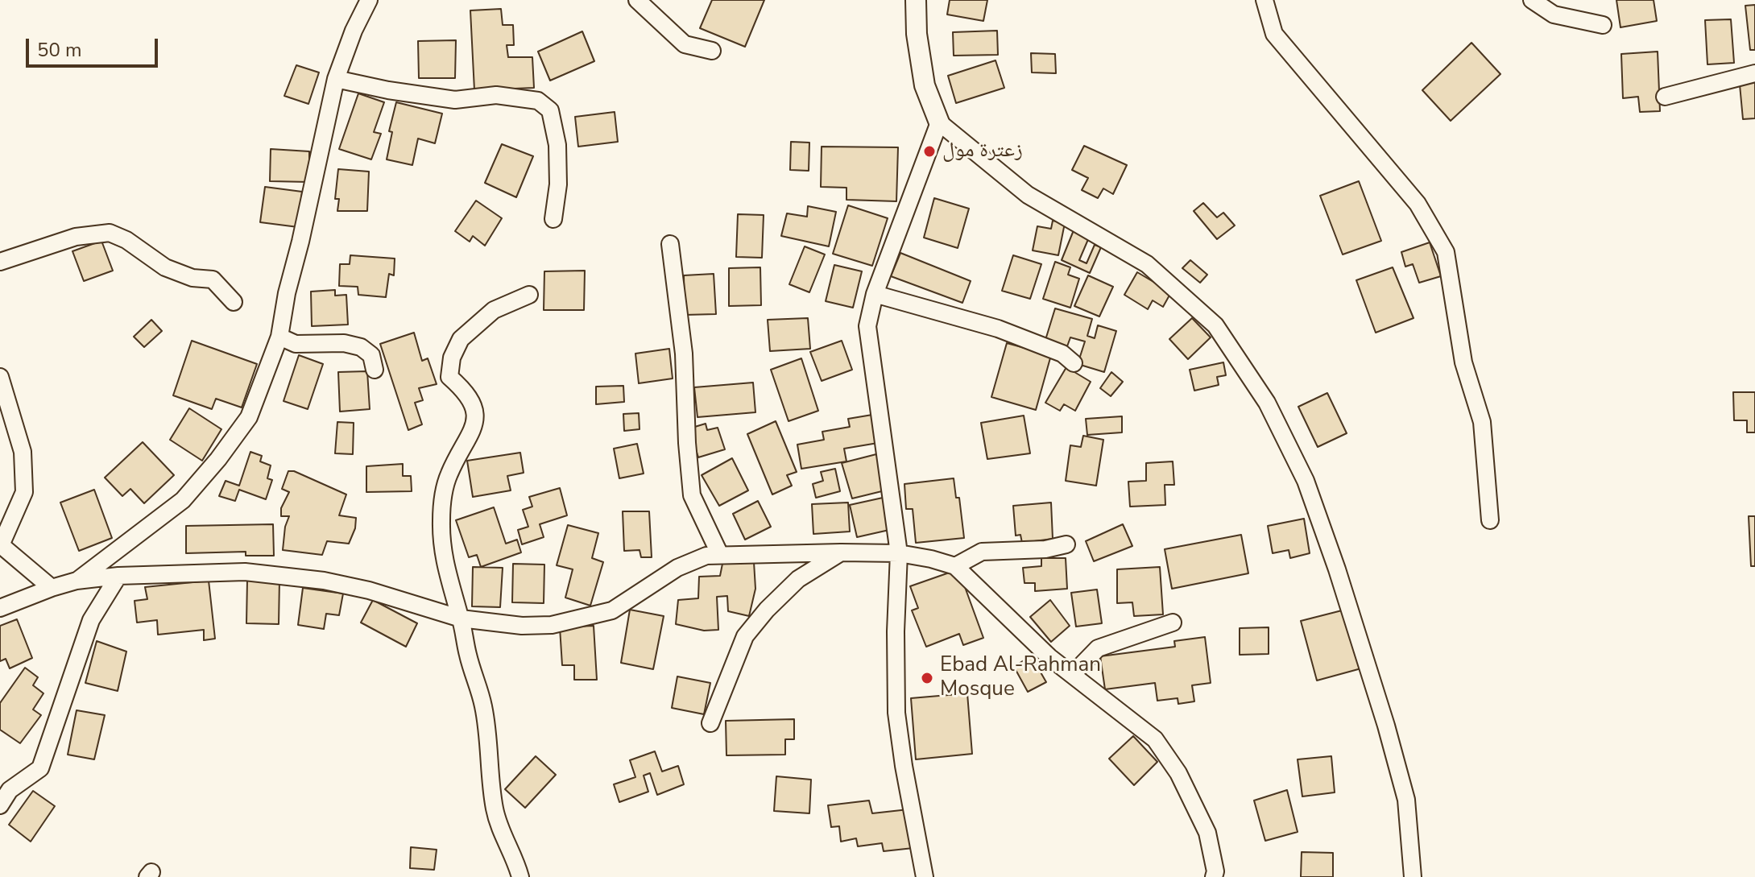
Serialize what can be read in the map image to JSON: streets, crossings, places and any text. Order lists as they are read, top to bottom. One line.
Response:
{"places":["زعترة مول","Ebad Al-Rahman Mosque"],"scale_bar":"50 m"}
